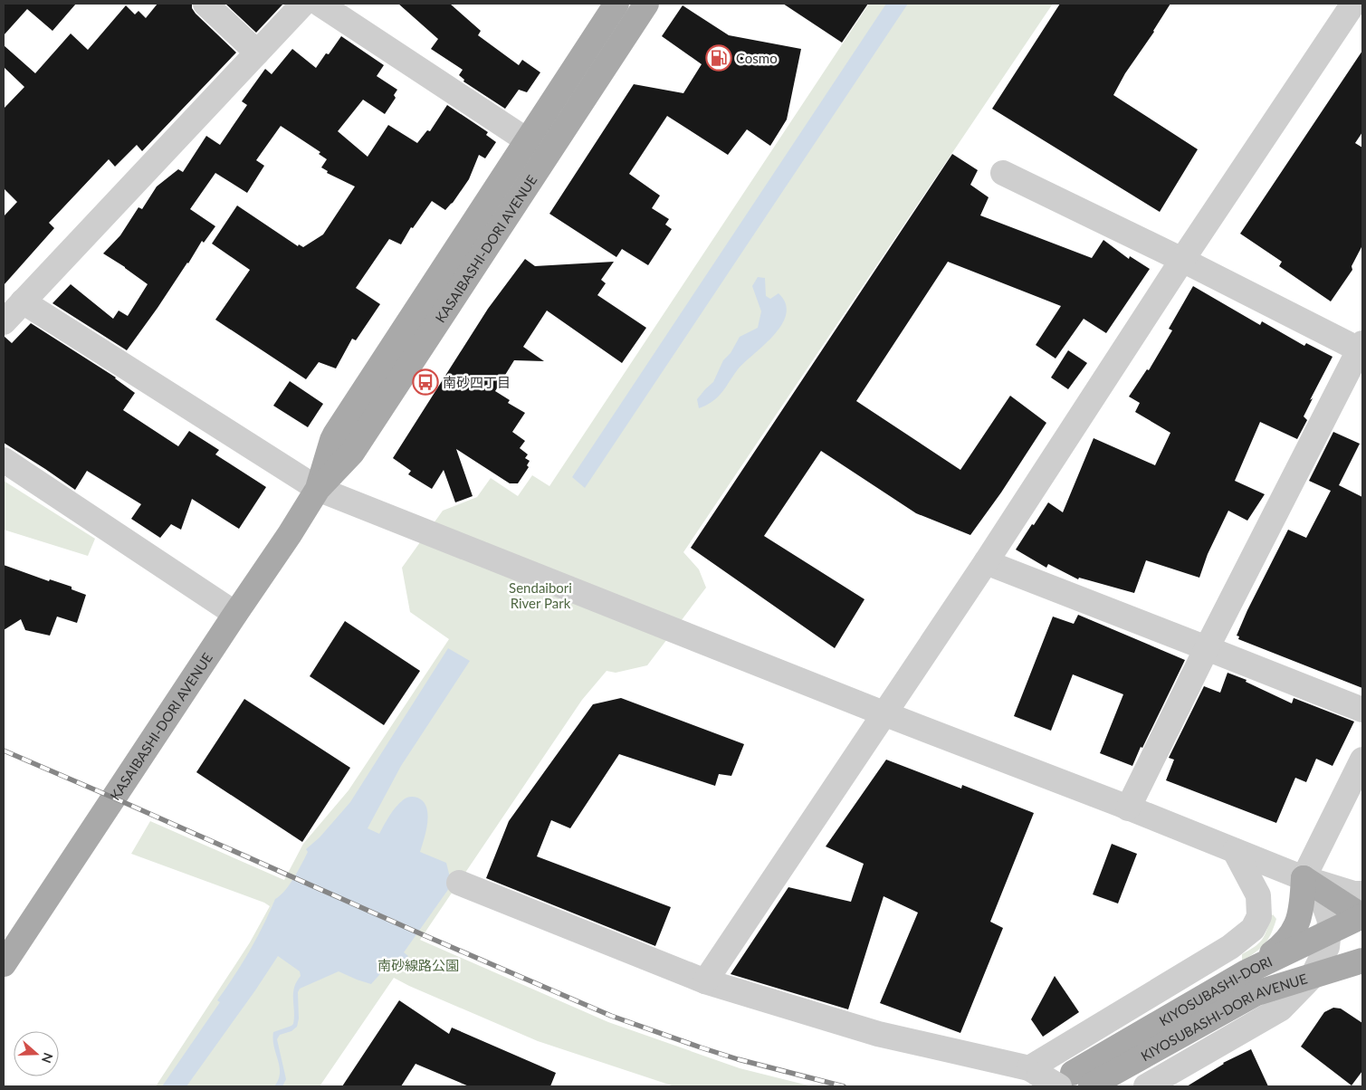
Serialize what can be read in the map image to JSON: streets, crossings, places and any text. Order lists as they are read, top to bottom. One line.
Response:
{"streets":{"main road":["KASAIBASHI-DORI AVENUE","KIYOSUBASHI-DORI","KIYOSUBASHI-DORI AVENUE"]},"crossings":[["KIYOSUBASHI-DORI","KIYOSUBASHI-DORI AVENUE"]],"parks":["Sendaibori River Park","南砂線路公園"],"places":{"fuel station":["Cosmo"],"bus stop":["南砂四丁目"]},"north":"right"}
